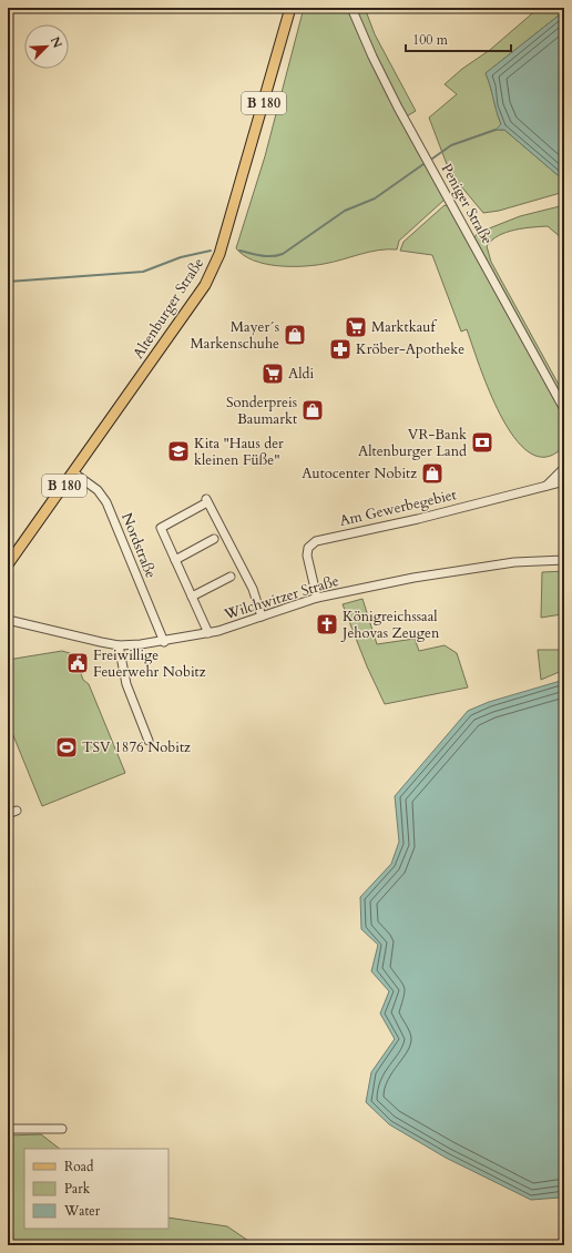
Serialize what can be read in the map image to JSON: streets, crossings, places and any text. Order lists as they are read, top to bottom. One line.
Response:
{"streets":{"main road":["B 180","Altenburger Straße"],"street":["Peniger Straße","Am Gewerbegebiet","Nordstraße","Wilchwitzer Straße"]},"crossings":[["Altenburger Straße","Nordstraße"],["Am Gewerbegebiet","Wilchwitzer Straße"],["Nordstraße","Wilchwitzer Straße"]],"places":{"supermarket":["Marktkauf","Aldi"],"shop":["Mayer´s Markenschuhe","Sonderpreis Baumarkt","Autocenter Nobitz"],"pharmacy":["Kröber-Apotheke"],"bank":["VR-Bank Altenburger Land"],"school or university":["Kita \"Haus der kleinen Füße\""],"church":["Königreichssaal Jehovas Zeugen"],"public building":["Freiwillige Feuerwehr Nobitz"],"sports":["TSV 1876 Nobitz"]},"legend":["Road","Park","Water"],"scale_bar":"100 m","north":"top right"}
